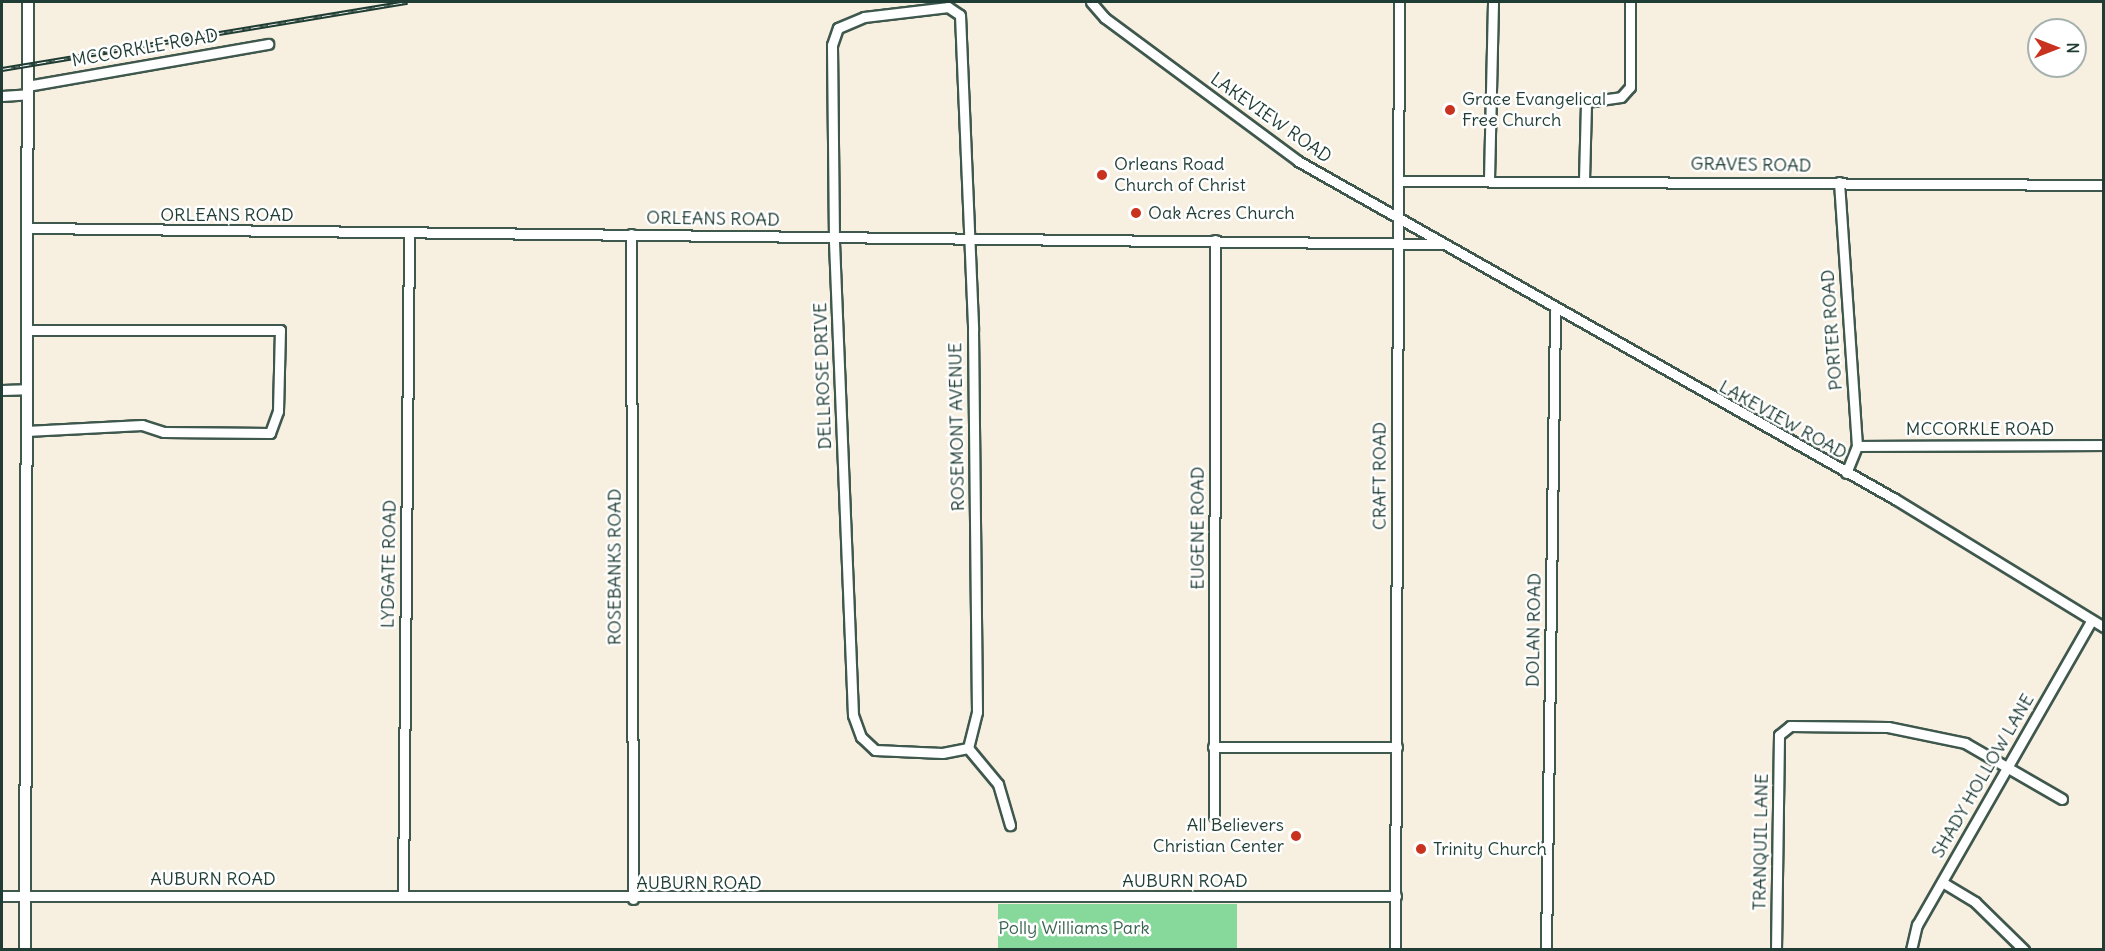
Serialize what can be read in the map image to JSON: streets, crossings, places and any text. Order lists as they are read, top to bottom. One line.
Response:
{"streets":{"street":["MCCORKLE ROAD","LAKEVIEW ROAD","GRAVES ROAD","ORLEANS ROAD","PORTER ROAD","DELLROSE DRIVE","ROSEMONT AVENUE","CRAFT ROAD","EUGENE ROAD","LYDGATE ROAD","ROSEBANKS ROAD","DOLAN ROAD","SHADY HOLLOW LANE","TRANQUIL LANE","AUBURN ROAD"]},"crossings":[["MCCORKLE ROAD","PORTER ROAD"],["LAKEVIEW ROAD","PORTER ROAD"],["LAKEVIEW ROAD","CRAFT ROAD"],["LAKEVIEW ROAD","DOLAN ROAD"],["LAKEVIEW ROAD","SHADY HOLLOW LANE"],["GRAVES ROAD","PORTER ROAD"],["GRAVES ROAD","CRAFT ROAD"],["ORLEANS ROAD","DELLROSE DRIVE"],["ORLEANS ROAD","ROSEMONT AVENUE"],["ORLEANS ROAD","CRAFT ROAD"],["ORLEANS ROAD","EUGENE ROAD"],["ORLEANS ROAD","LYDGATE ROAD"],["ORLEANS ROAD","ROSEBANKS ROAD"],["DELLROSE DRIVE","ROSEMONT AVENUE"],["CRAFT ROAD","AUBURN ROAD"],["LYDGATE ROAD","AUBURN ROAD"],["ROSEBANKS ROAD","AUBURN ROAD"],["SHADY HOLLOW LANE","TRANQUIL LANE"]],"parks":["Polly Williams Park"],"places":["Grace Evangelical Free Church","Orleans Road Church of Christ","Oak Acres Church","All Believers Christian Center","Trinity Church"],"north":"right"}
